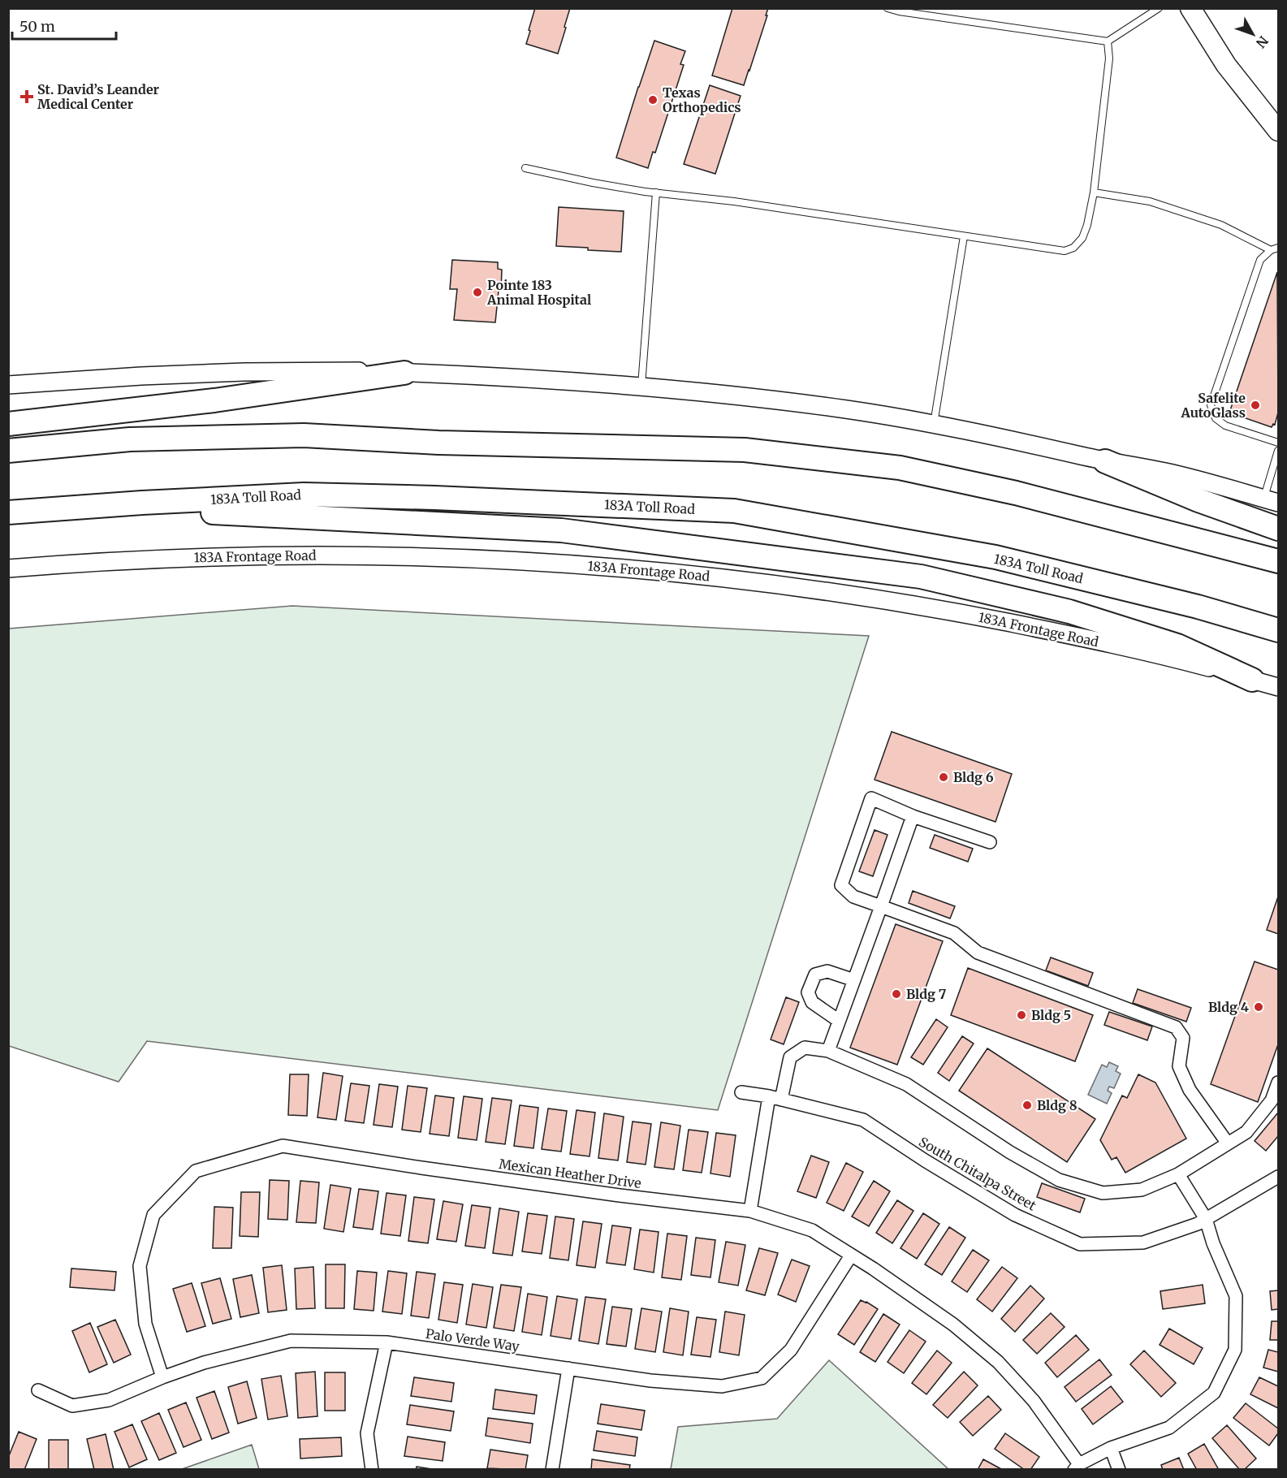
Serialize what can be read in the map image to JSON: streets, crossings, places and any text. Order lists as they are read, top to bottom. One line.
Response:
{"streets":{"highway":["183A Toll Road"],"main road":["183A Frontage Road"],"street":["Mexican Heather Drive","South Chitalpa Street","Palo Verde Way"]},"crossings":[["Mexican Heather Drive","Palo Verde Way"]],"places":{"health":["St. David’s Leander Medical Center"],"other":["Texas Orthopedics","Pointe 183 Animal Hospital","Safelite AutoGlass","Bldg 6","Bldg 7","Bldg 4","Bldg 5","Bldg 8"]},"scale_bar":"50 m","north":"bottom right"}
